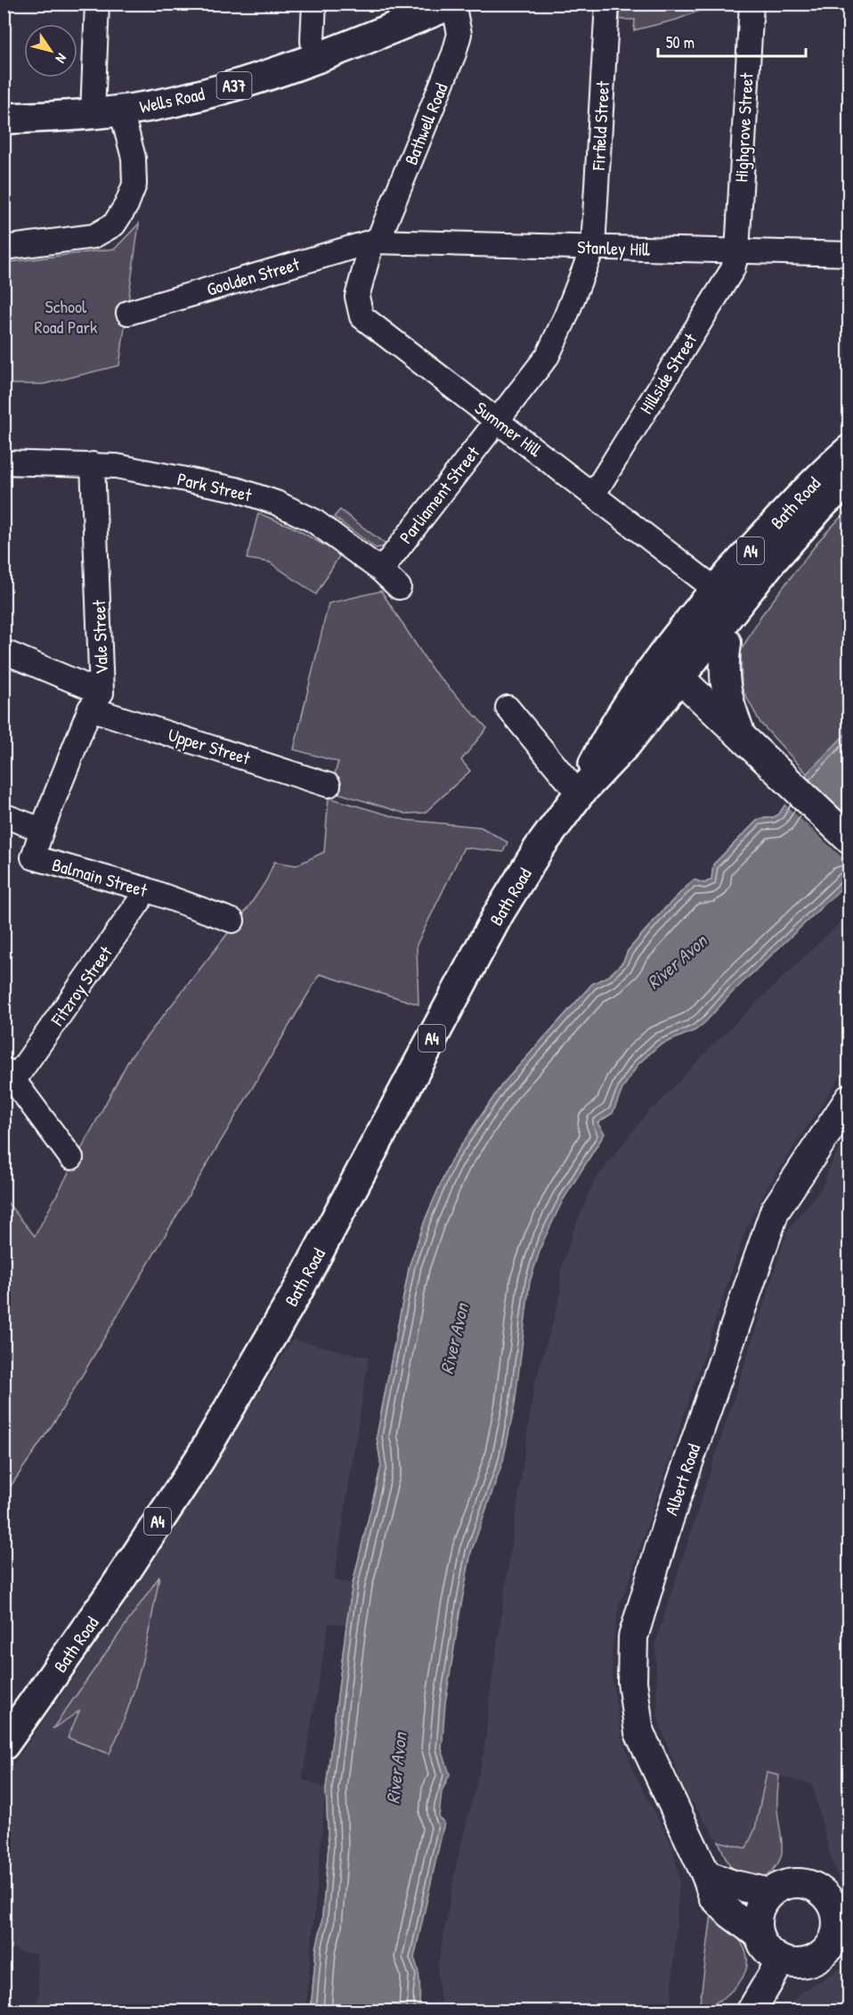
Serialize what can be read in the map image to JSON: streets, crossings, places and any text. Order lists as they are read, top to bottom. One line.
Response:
{"streets":{"highway":["A37","Wells Road","Bath Road","A4"],"street":["Bathwell Road","Firfield Street","Highgrove Street","Stanley Hill","Goolden Street","Hillside Street","Summer Hill","Park Street","Parliament Street","Vale Street","Upper Street","Balmain Street","Fitzroy Street","Albert Road"]},"crossings":[["Wells Road","Bathwell Road"],["Bathwell Road","Stanley Hill"],["Bathwell Road","Goolden Street"],["Bathwell Road","Summer Hill"],["Firfield Street","Stanley Hill"],["Firfield Street","Summer Hill"],["Firfield Street","Parliament Street"],["Highgrove Street","Stanley Hill"],["Highgrove Street","Hillside Street"],["Stanley Hill","Goolden Street"],["Stanley Hill","Hillside Street"],["Stanley Hill","Summer Hill"],["Goolden Street","Summer Hill"],["Hillside Street","Summer Hill"],["Summer Hill","Parliament Street"],["Summer Hill","Bath Road"],["Park Street","Parliament Street"],["Park Street","Vale Street"],["Vale Street","Upper Street"],["Vale Street","Balmain Street"],["Balmain Street","Fitzroy Street"]],"water":["River Avon"],"parks":["School Road Park"],"scale_bar":"50 m","north":"bottom right"}
